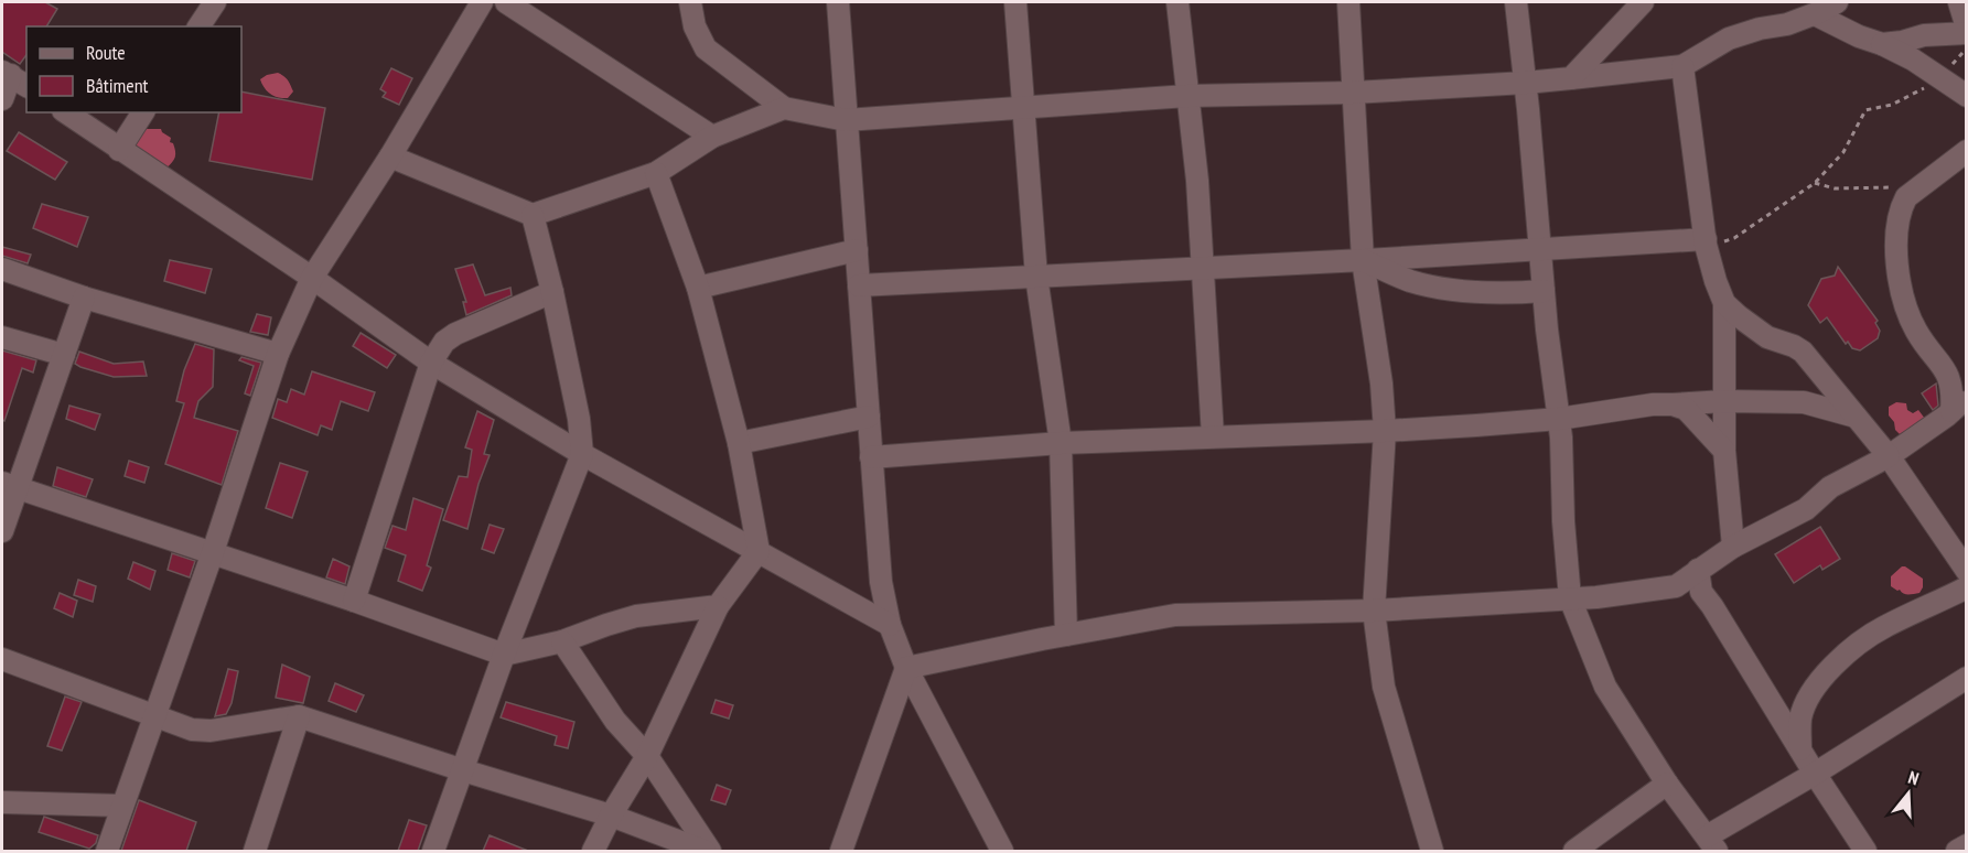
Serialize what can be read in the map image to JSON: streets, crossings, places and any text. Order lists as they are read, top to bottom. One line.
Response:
{"legend":["Route","Bâtiment"],"north":"top"}
